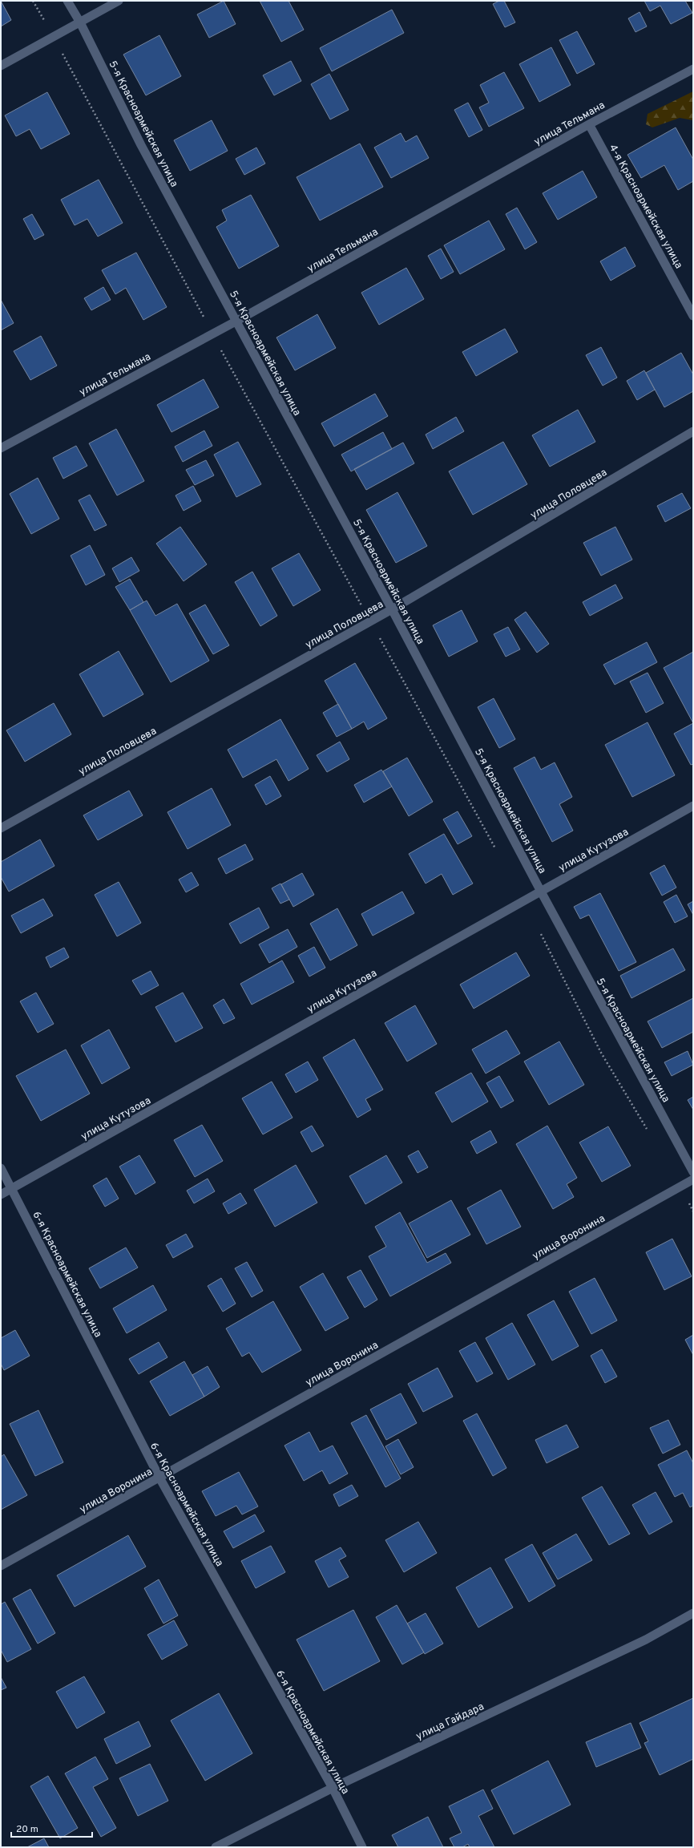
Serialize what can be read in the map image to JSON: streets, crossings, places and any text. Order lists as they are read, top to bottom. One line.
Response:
{"streets":{"street":["улица Тельмана","5-я Красноармейская улица","4-я Красноармейская улица","улица Половцева","улица Кутузова","улица Воронина","6-я Красноармейская улица","улица Гайдара"]},"crossings":[["улица Тельмана","5-я Красноармейская улица"],["улица Тельмана","4-я Красноармейская улица"],["5-я Красноармейская улица","улица Половцева"],["5-я Красноармейская улица","улица Кутузова"],["улица Кутузова","6-я Красноармейская улица"],["улица Воронина","6-я Красноармейская улица"],["6-я Красноармейская улица","улица Гайдара"]],"scale_bar":"20 m"}
